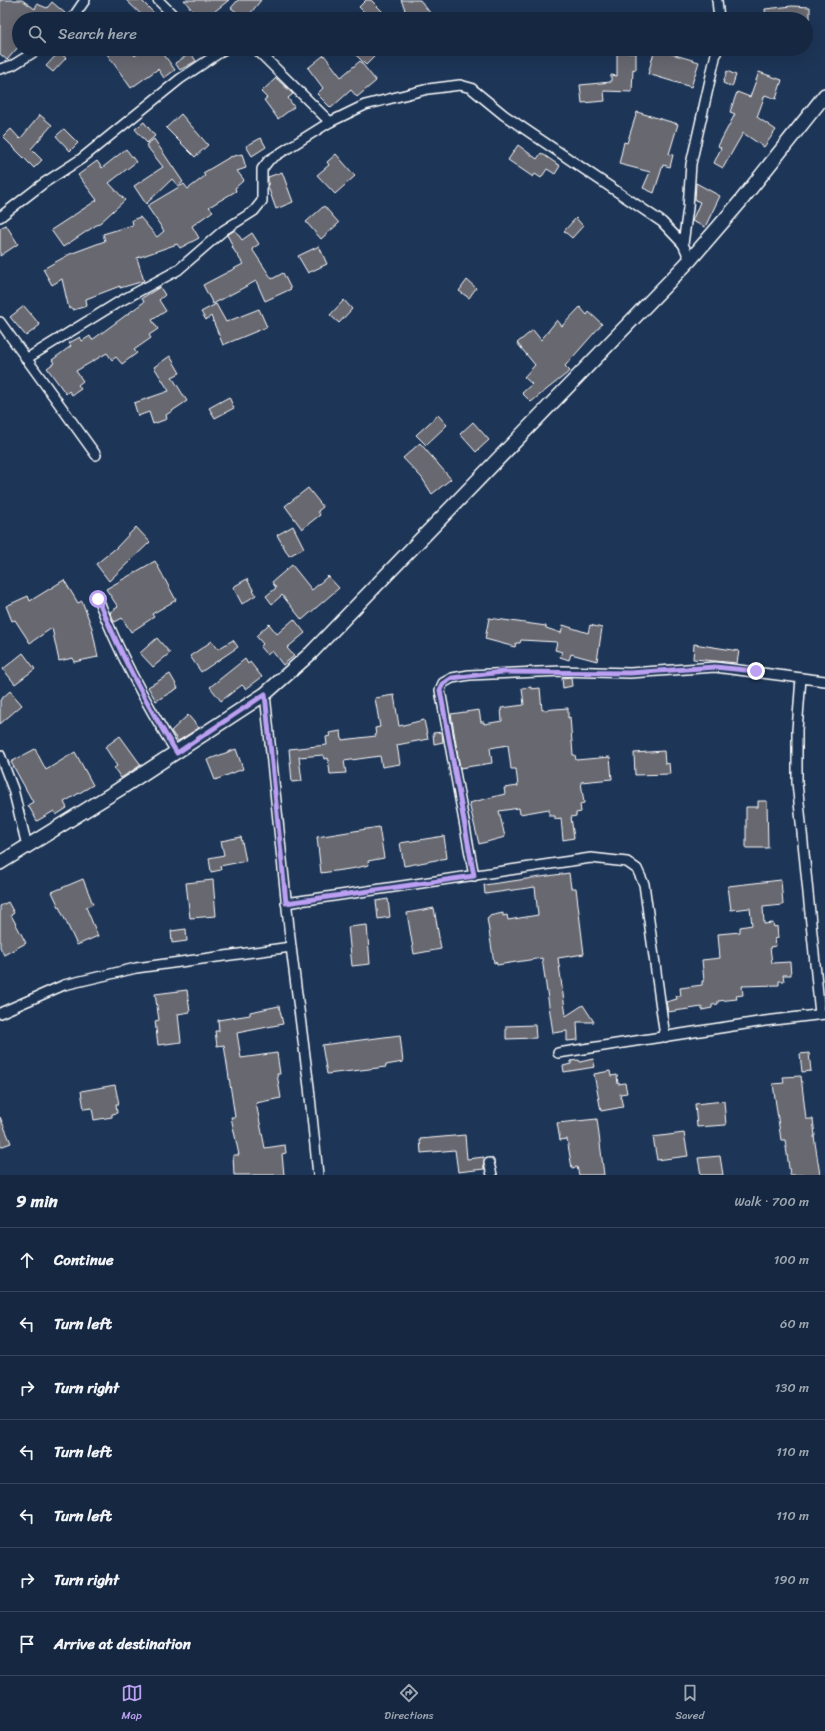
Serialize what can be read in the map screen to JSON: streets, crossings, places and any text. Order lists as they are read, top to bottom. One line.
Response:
{"page":{"search":"Search here","heading":["9 min","Walk · 700 m"],"list":[["Continue","100 m"],["Turn left","60 m"],["Turn right","130 m"],["Turn left","110 m"],["Turn left","110 m"],["Turn right","190 m"],"Arrive at destination"],"nav":["Map","Directions","Saved"]}}
